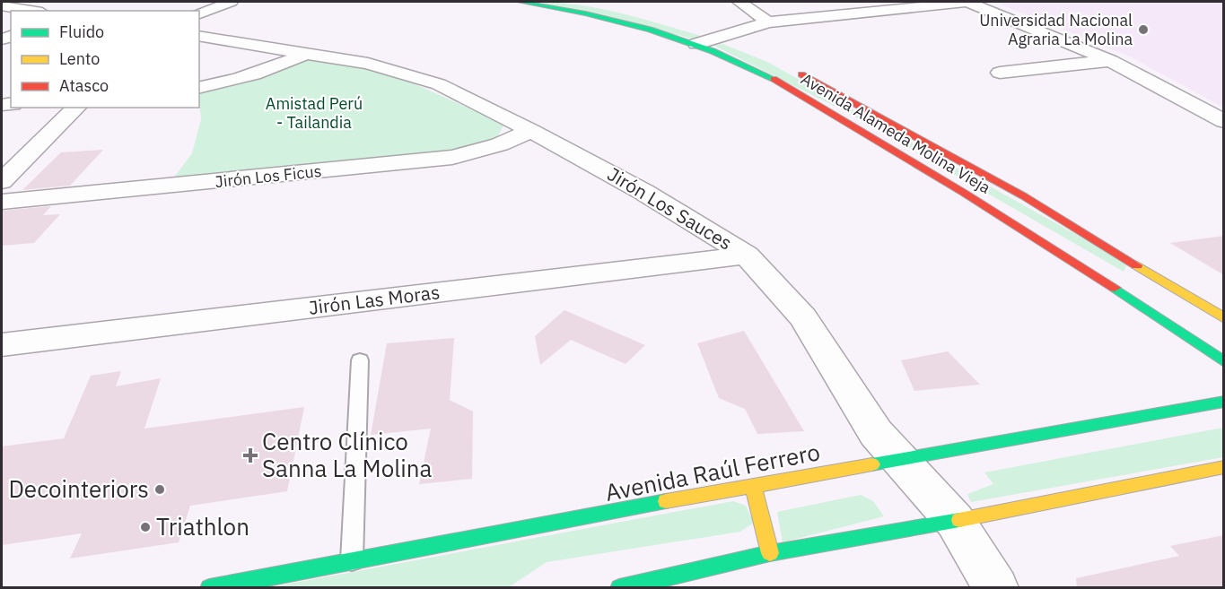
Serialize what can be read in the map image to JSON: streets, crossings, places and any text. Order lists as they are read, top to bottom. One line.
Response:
{"streets":{"street":["Avenida Alameda Molina Vieja","Jirón Los Ficus","Jirón Los Sauces","Jirón Las Moras","Avenida Raúl Ferrero"]},"crossings":[["Jirón Los Ficus","Jirón Los Sauces"],["Jirón Los Sauces","Jirón Las Moras"],["Jirón Los Sauces","Avenida Raúl Ferrero"]],"parks":["Amistad Perú - Tailandia"],"places":{"other":["Universidad Nacional Agraria La Molina","Decointeriors","Triathlon"],"health":["Centro Clínico Sanna La Molina"]},"legend":["Fluido","Lento","Atasco"]}
